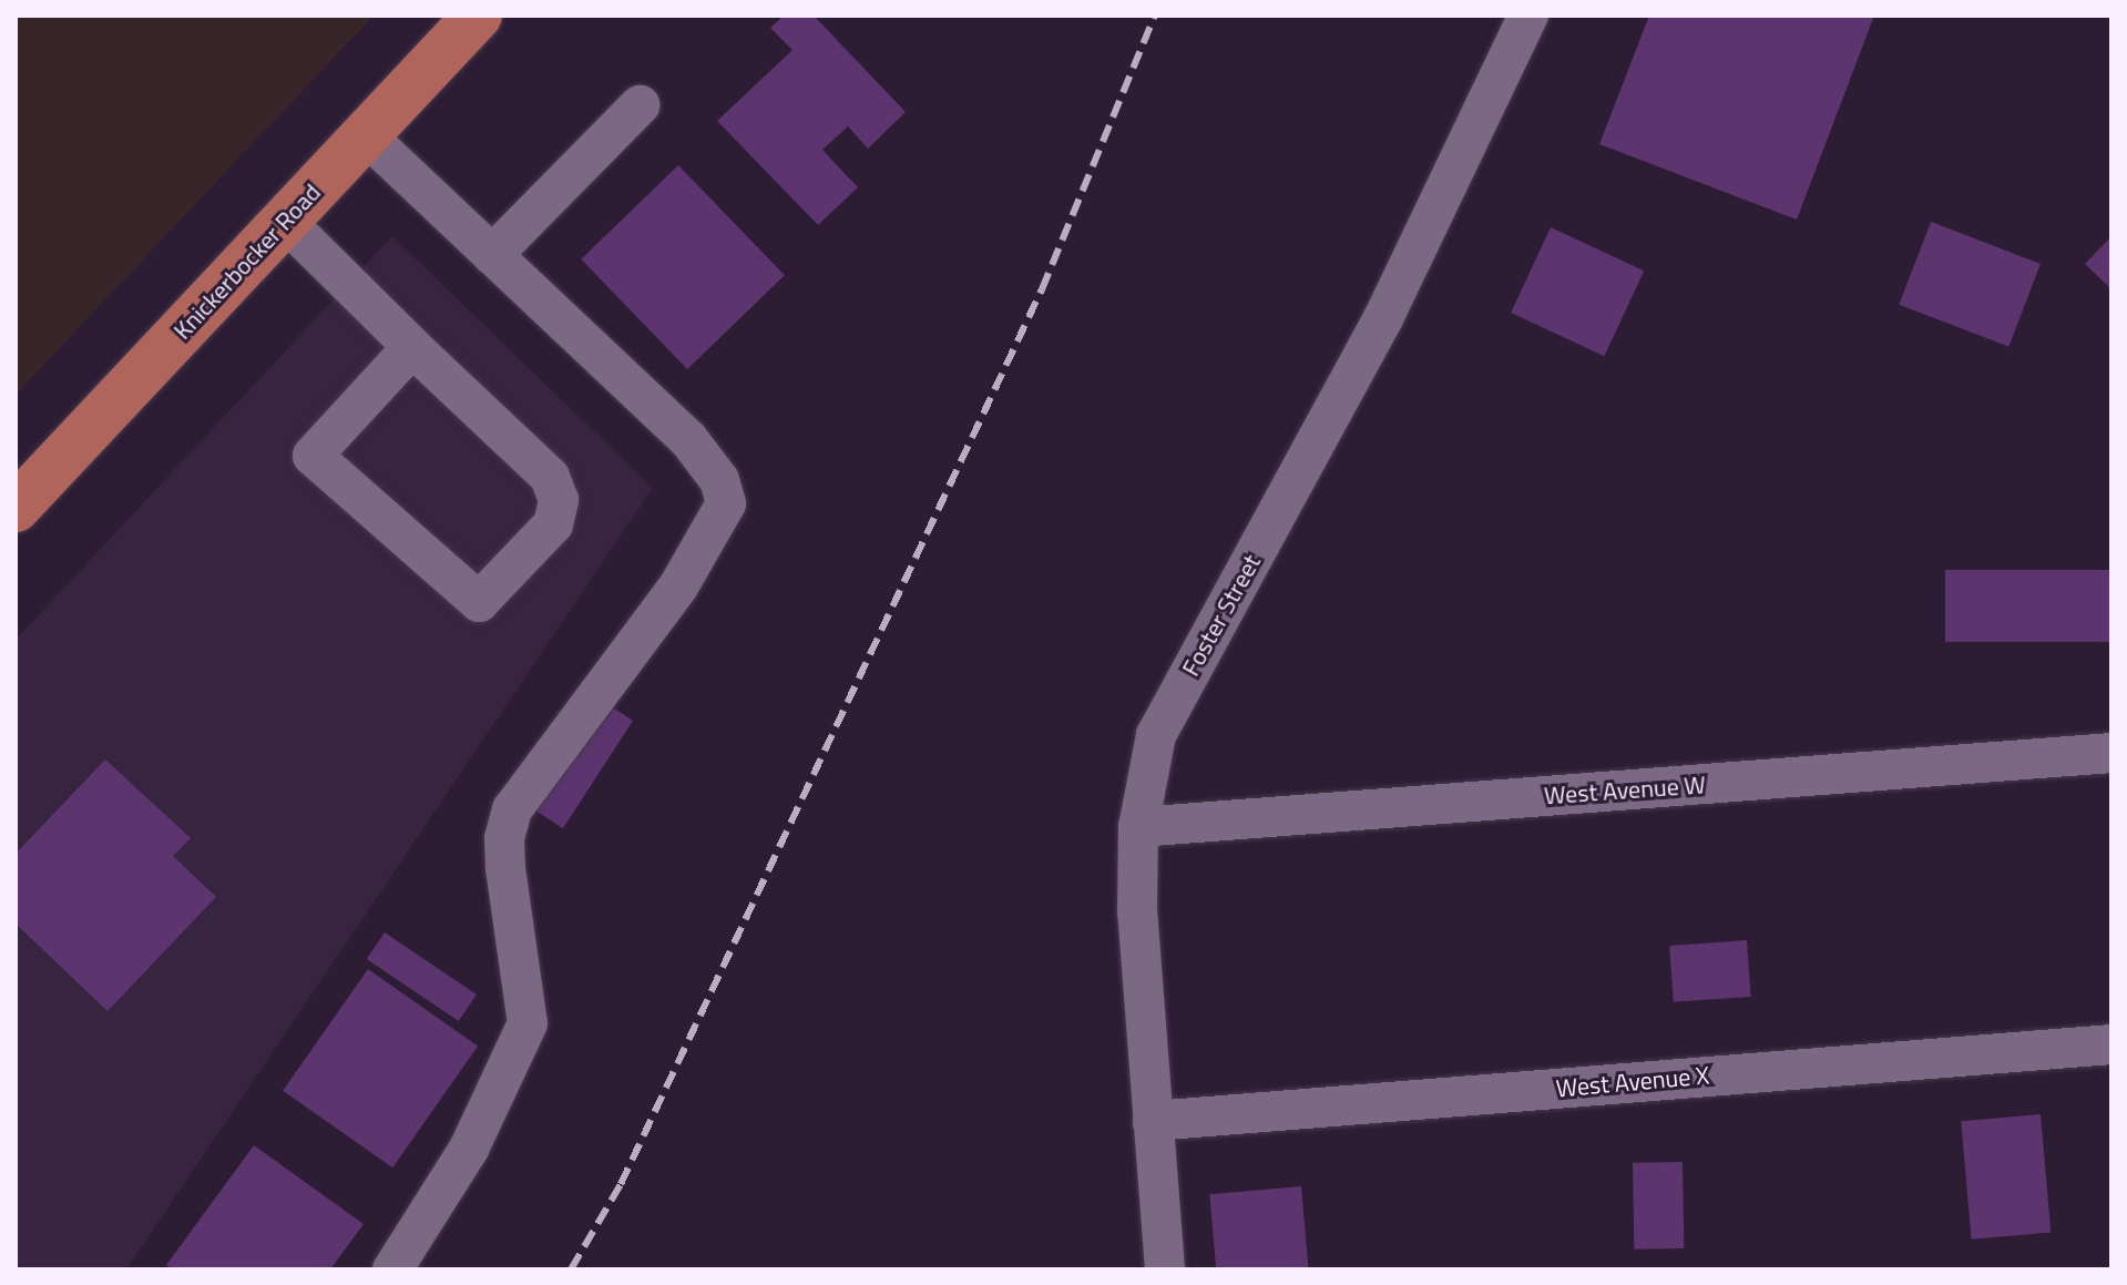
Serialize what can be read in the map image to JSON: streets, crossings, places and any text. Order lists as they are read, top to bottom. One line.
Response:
{"streets":{"main road":["Knickerbocker Road"],"street":["Foster Street","West Avenue W","West Avenue X"]},"crossings":[["Foster Street","West Avenue W"],["Foster Street","West Avenue X"]]}
